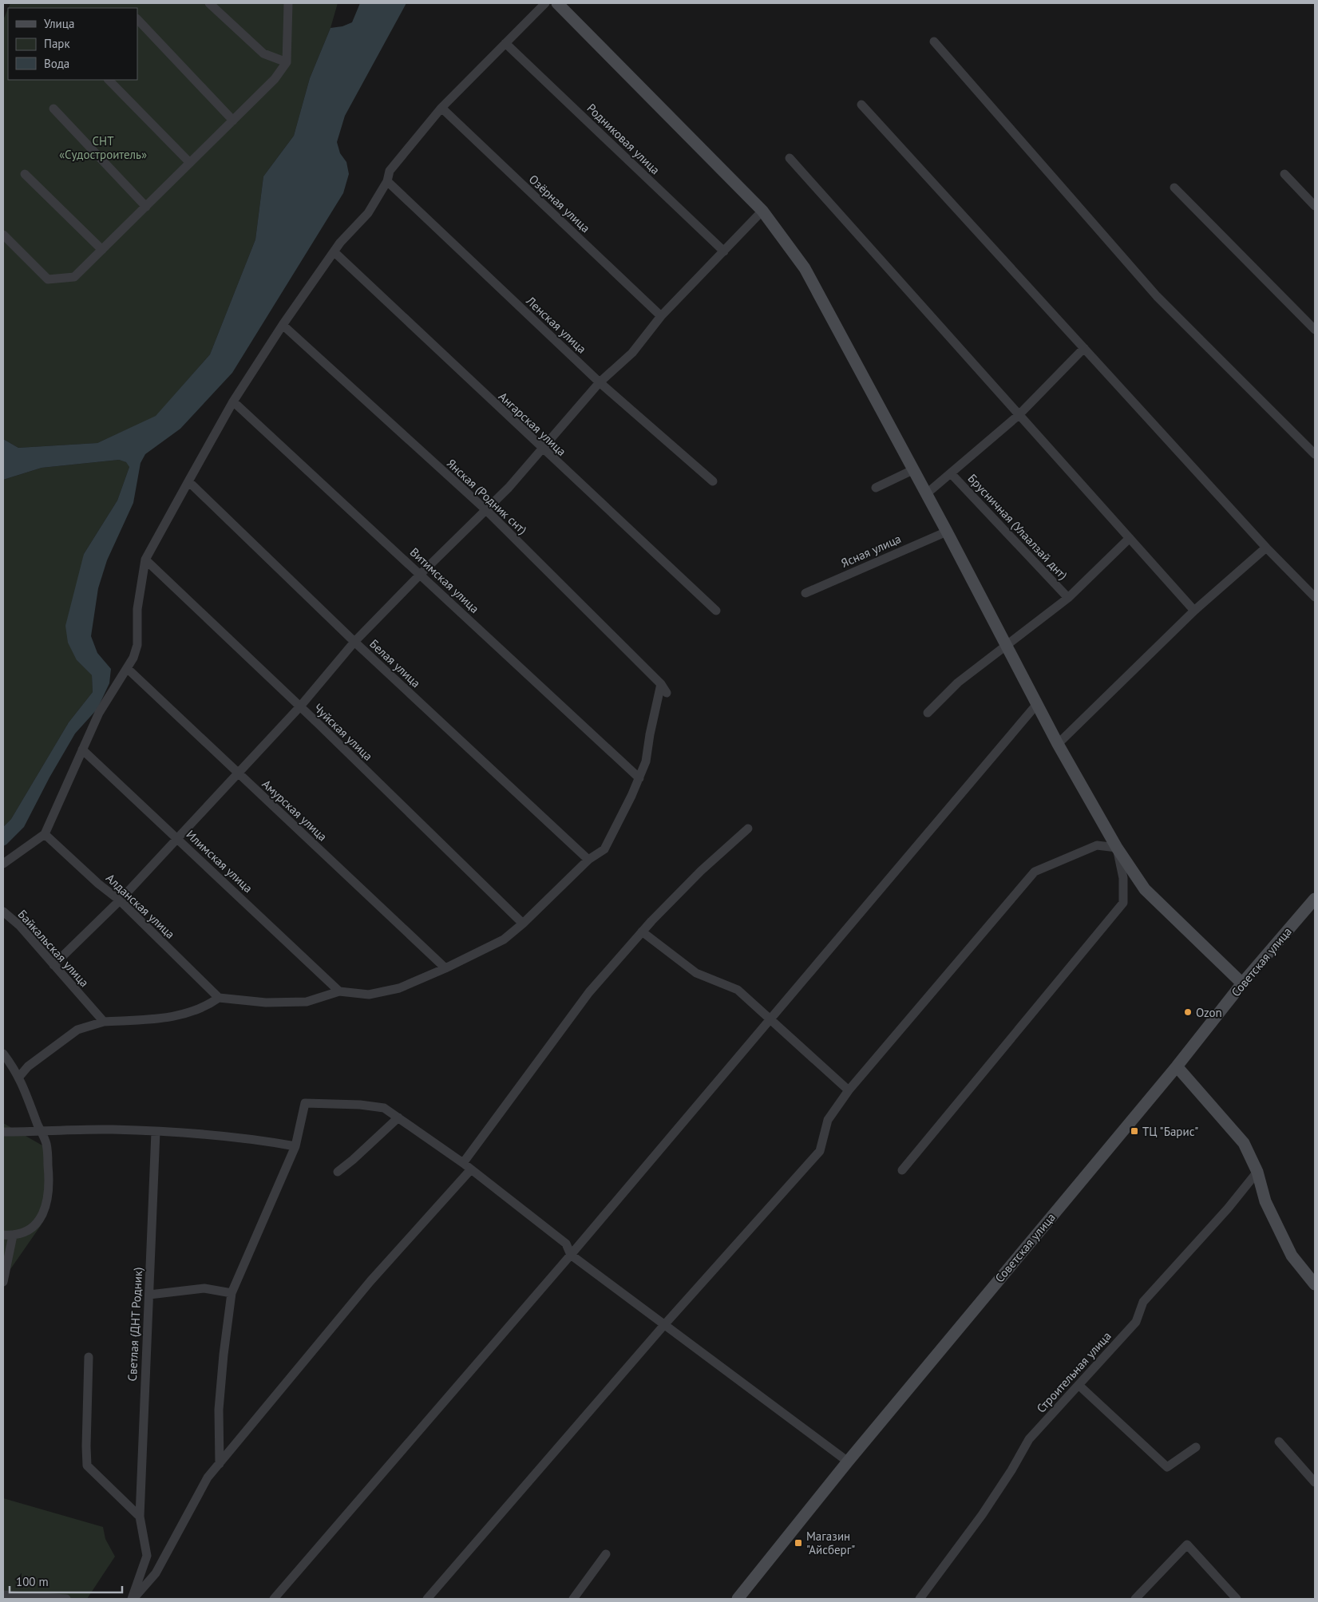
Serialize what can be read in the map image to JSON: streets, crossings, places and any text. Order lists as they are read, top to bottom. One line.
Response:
{"streets":{"street":["Родниковая улица","Озёрная улица","Ленская улица","Ангарская улица","Янская (Родник снт)","Брусничная (Улаалзай днт)","Ясная улица","Витимская улица","Белая улица","Чуйская улица","Амурская улица","Илимская улица","Алданская улица","Байкальская улица","Советская улица","Светлая (ДНТ Родник)","Строительная улица"]},"parks":["СНТ «Судостроитель»"],"places":{"other":["Ozon"],"transit":["ТЦ \"Барис\"","Магазин \"Айсберг\""]},"legend":["Улица","Парк","Вода"],"scale_bar":"100 m"}
